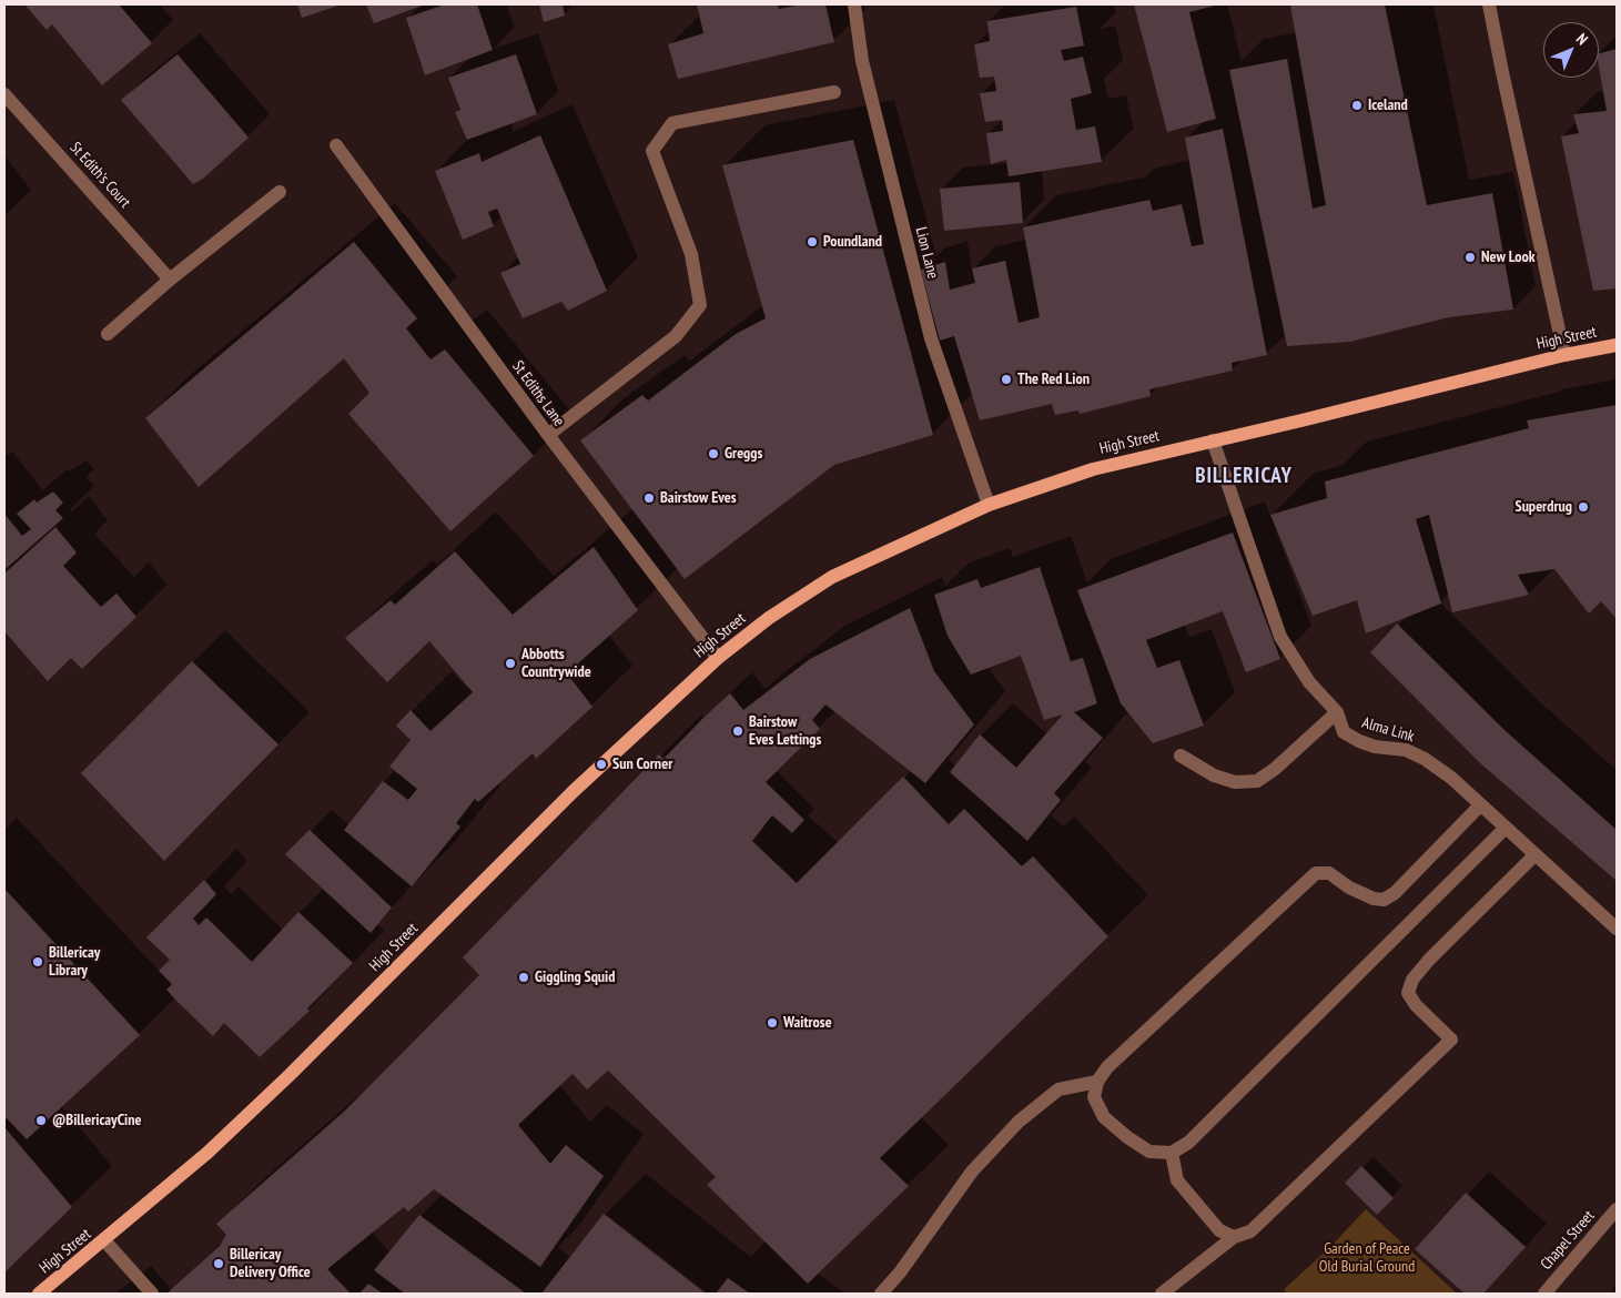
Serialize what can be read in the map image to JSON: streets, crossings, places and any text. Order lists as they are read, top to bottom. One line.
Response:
{"streets":{"main road":["High Street"],"street":["St Edith's Court","Lion Lane","St Ediths Lane","Alma Link","Chapel Street"]},"crossings":[["Lion Lane","High Street"],["High Street","St Ediths Lane"],["High Street","Alma Link"]],"districts":["BILLERICAY"],"parks":["Garden of Peace Old Burial Ground"],"places":["Iceland","Poundland","New Look","The Red Lion","Greggs","Bairstow Eves","Superdrug","Abbotts Countrywide","Bairstow Eves Lettings","Sun Corner","Billericay Library","Giggling Squid","Waitrose","@BillericayCine","Billericay Delivery Office"],"north":"top right"}
